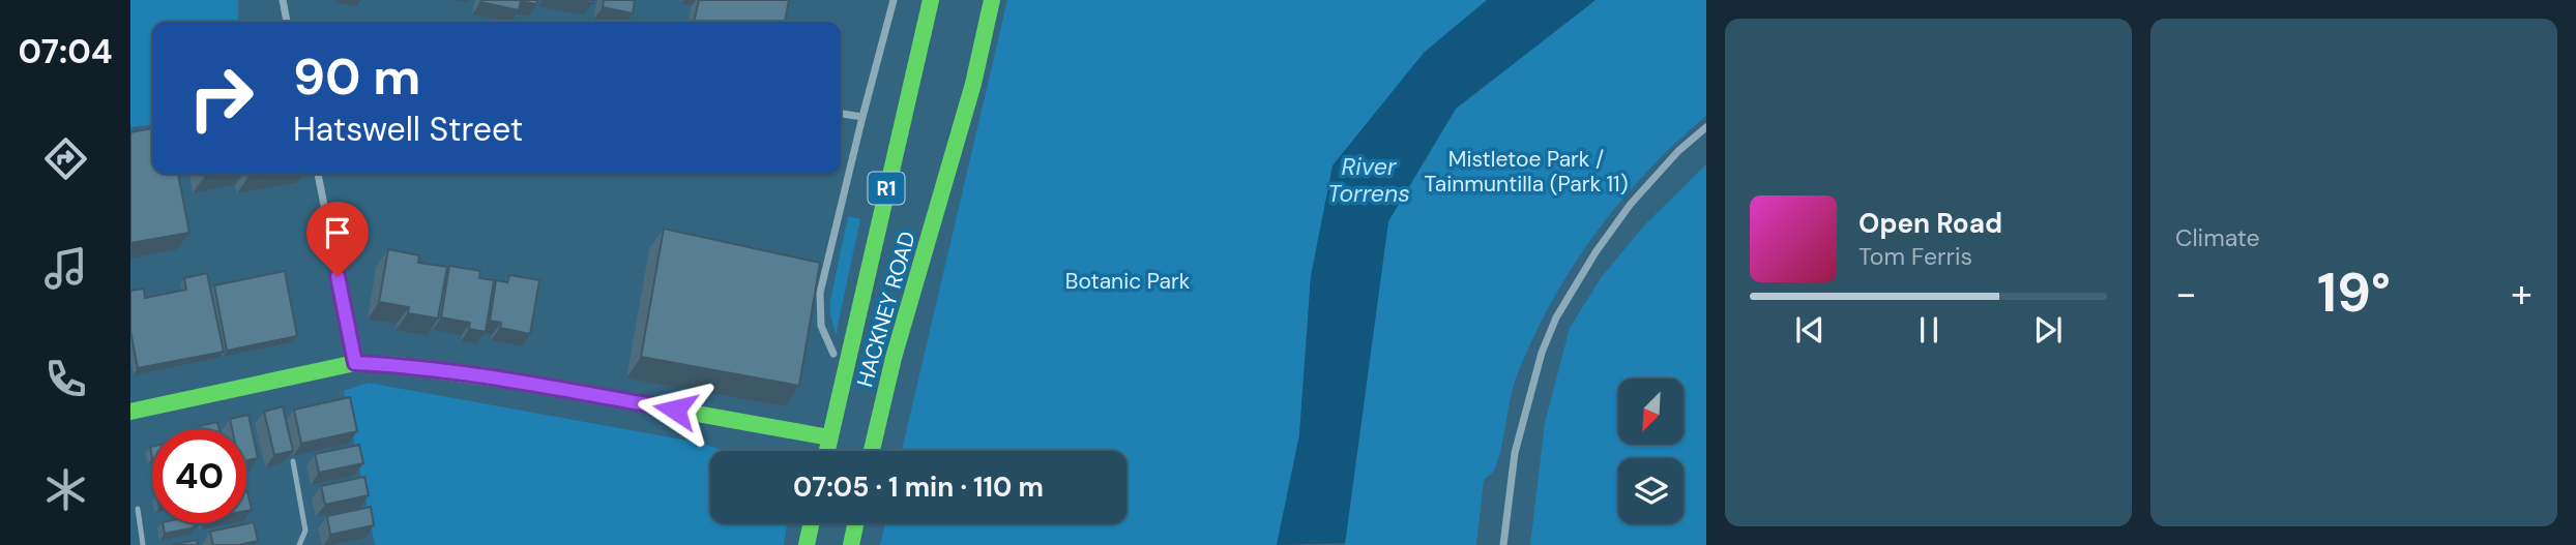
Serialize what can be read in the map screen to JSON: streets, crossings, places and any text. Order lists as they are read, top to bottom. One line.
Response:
{"streets":{"main road":["R1","HACKNEY ROAD"]},"water":["River Torrens"],"parks":["Mistletoe Park / Tainmuntilla (Park 11)","Botanic Park"],"north":"bottom left","page":{"tabs":"07:04","tile":"Climate","turn":["90 m","Hatswell Street"],"song":["Open Road","Tom Ferris"],"heat":["−","19°","+"],"limit":"40","trip":"07:05 · 1 min · 110 m"}}
